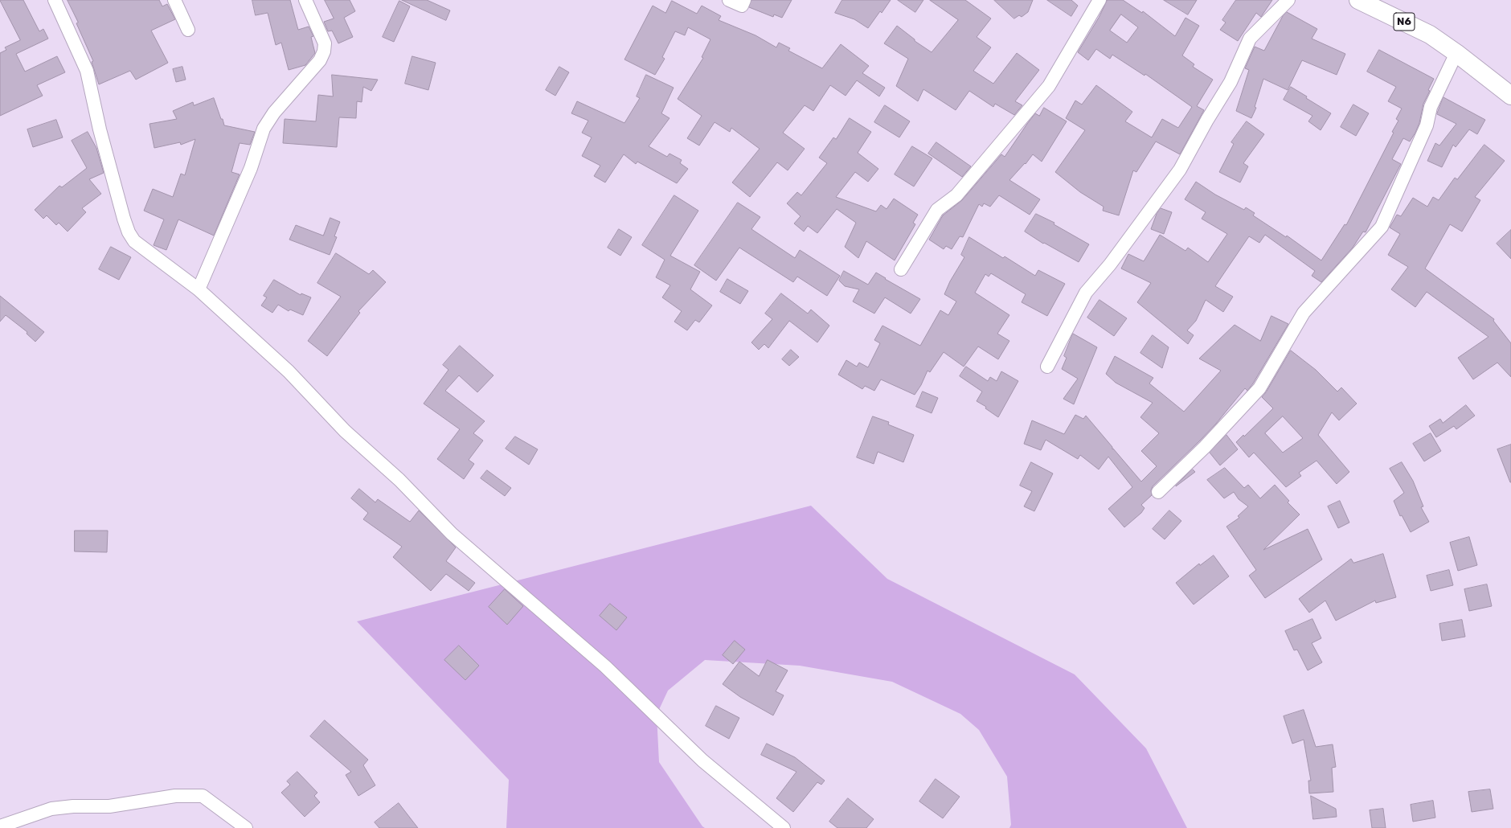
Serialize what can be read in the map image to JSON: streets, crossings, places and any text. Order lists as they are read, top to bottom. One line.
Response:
{"streets":{"highway":["N6"]}}
